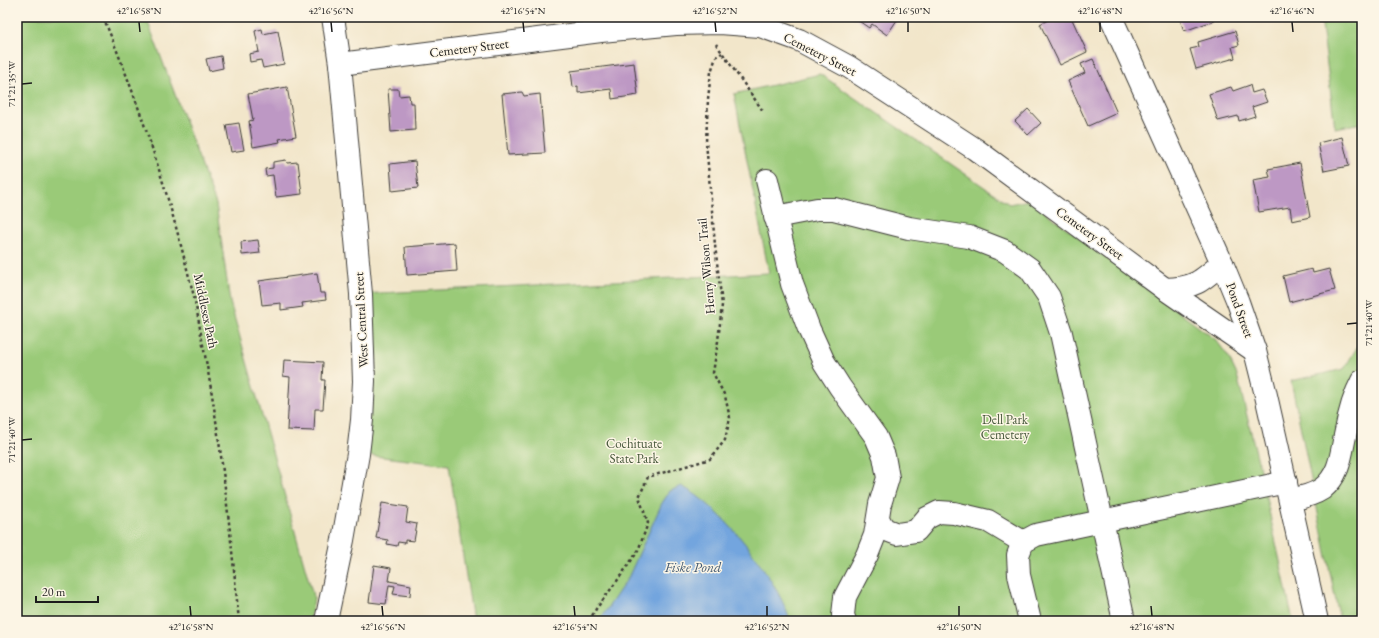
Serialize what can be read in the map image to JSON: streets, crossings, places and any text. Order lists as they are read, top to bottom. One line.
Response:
{"streets":{"street":["Cemetery Street","Pond Street","West Central Street"],"path":["Henry Wilson Trail","Middlesex Path"]},"crossings":[["Cemetery Street","Pond Street"],["Cemetery Street","West Central Street"]],"water":["Fiske Pond"],"parks":["Dell Park Cemetery","Cochituate State Park"],"scale_bar":"20 m","coordinates":["42°16'58\"N","42°16'56\"N","42°16'54\"N","42°16'52\"N","42°16'50\"N","42°16'48\"N","42°16'46\"N","71°21'35\"W","71°21'40\"W"]}
